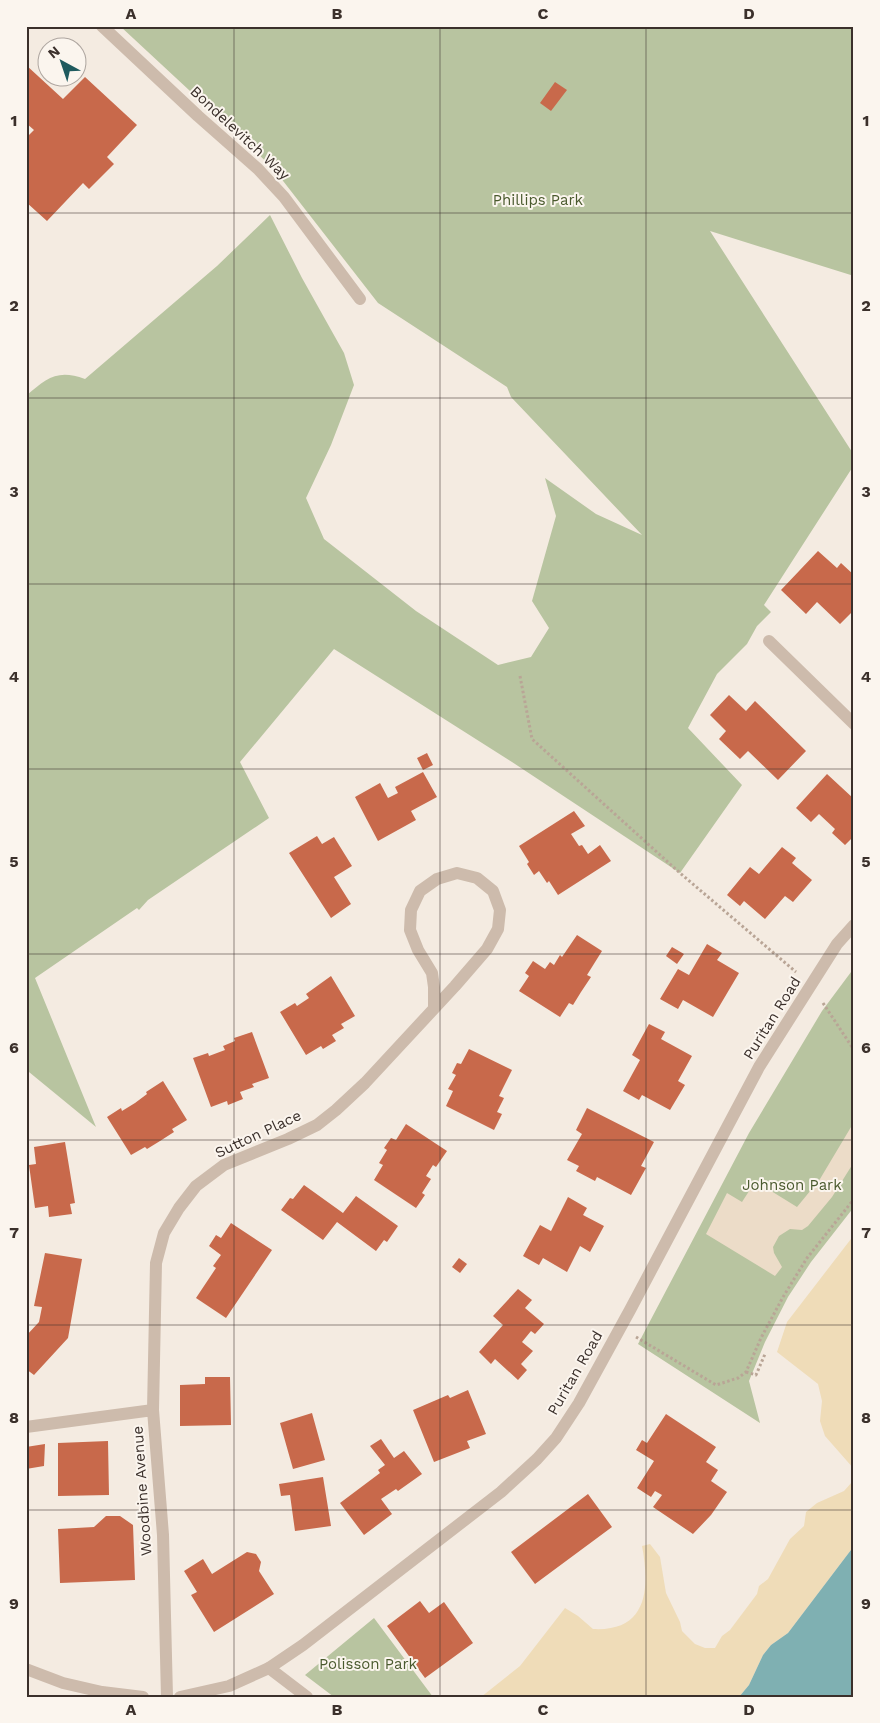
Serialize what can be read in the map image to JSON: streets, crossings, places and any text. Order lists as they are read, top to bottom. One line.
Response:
{"streets":{"street":["Bondelevitch Way","Puritan Road","Sutton Place","Woodbine Avenue"]},"crossings":[["Sutton Place","Woodbine Avenue"]],"parks":["Phillips Park","Johnson Park","Polisson Park"],"north":"top left","grid":{"columns":["A","B","C","D"],"rows":["1","2","3","4","5","6","7","8","9"]}}
